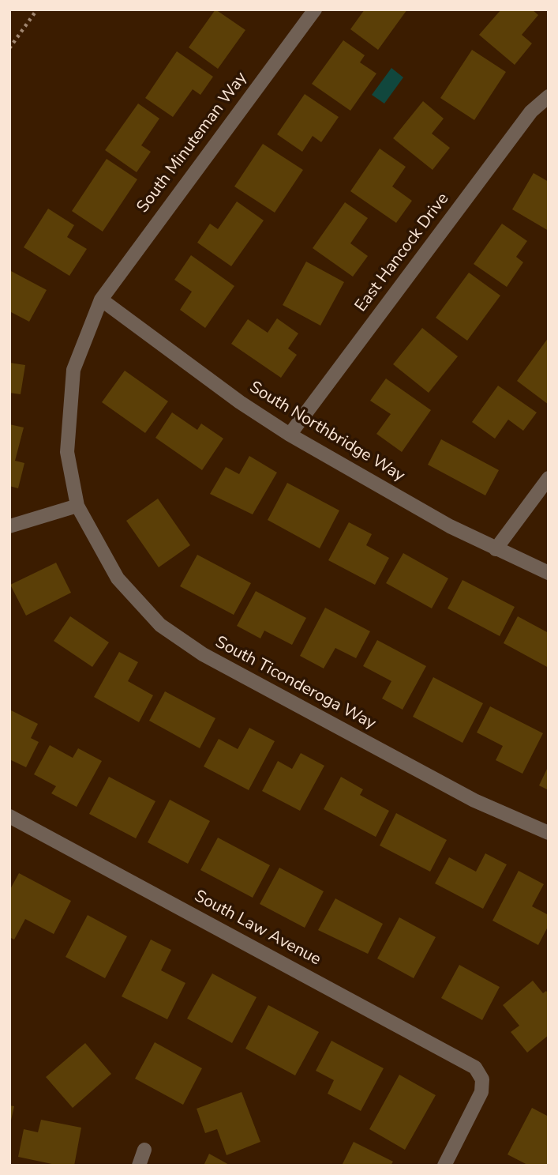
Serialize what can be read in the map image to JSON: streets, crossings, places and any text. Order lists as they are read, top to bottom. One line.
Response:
{"streets":{"street":["South Minuteman Way","East Hancock Drive","South Northbridge Way","South Ticonderoga Way","South Law Avenue"]},"crossings":[["South Minuteman Way","South Northbridge Way"],["South Minuteman Way","South Ticonderoga Way"],["East Hancock Drive","South Northbridge Way"],["South Northbridge Way","South Ticonderoga Way"]]}
